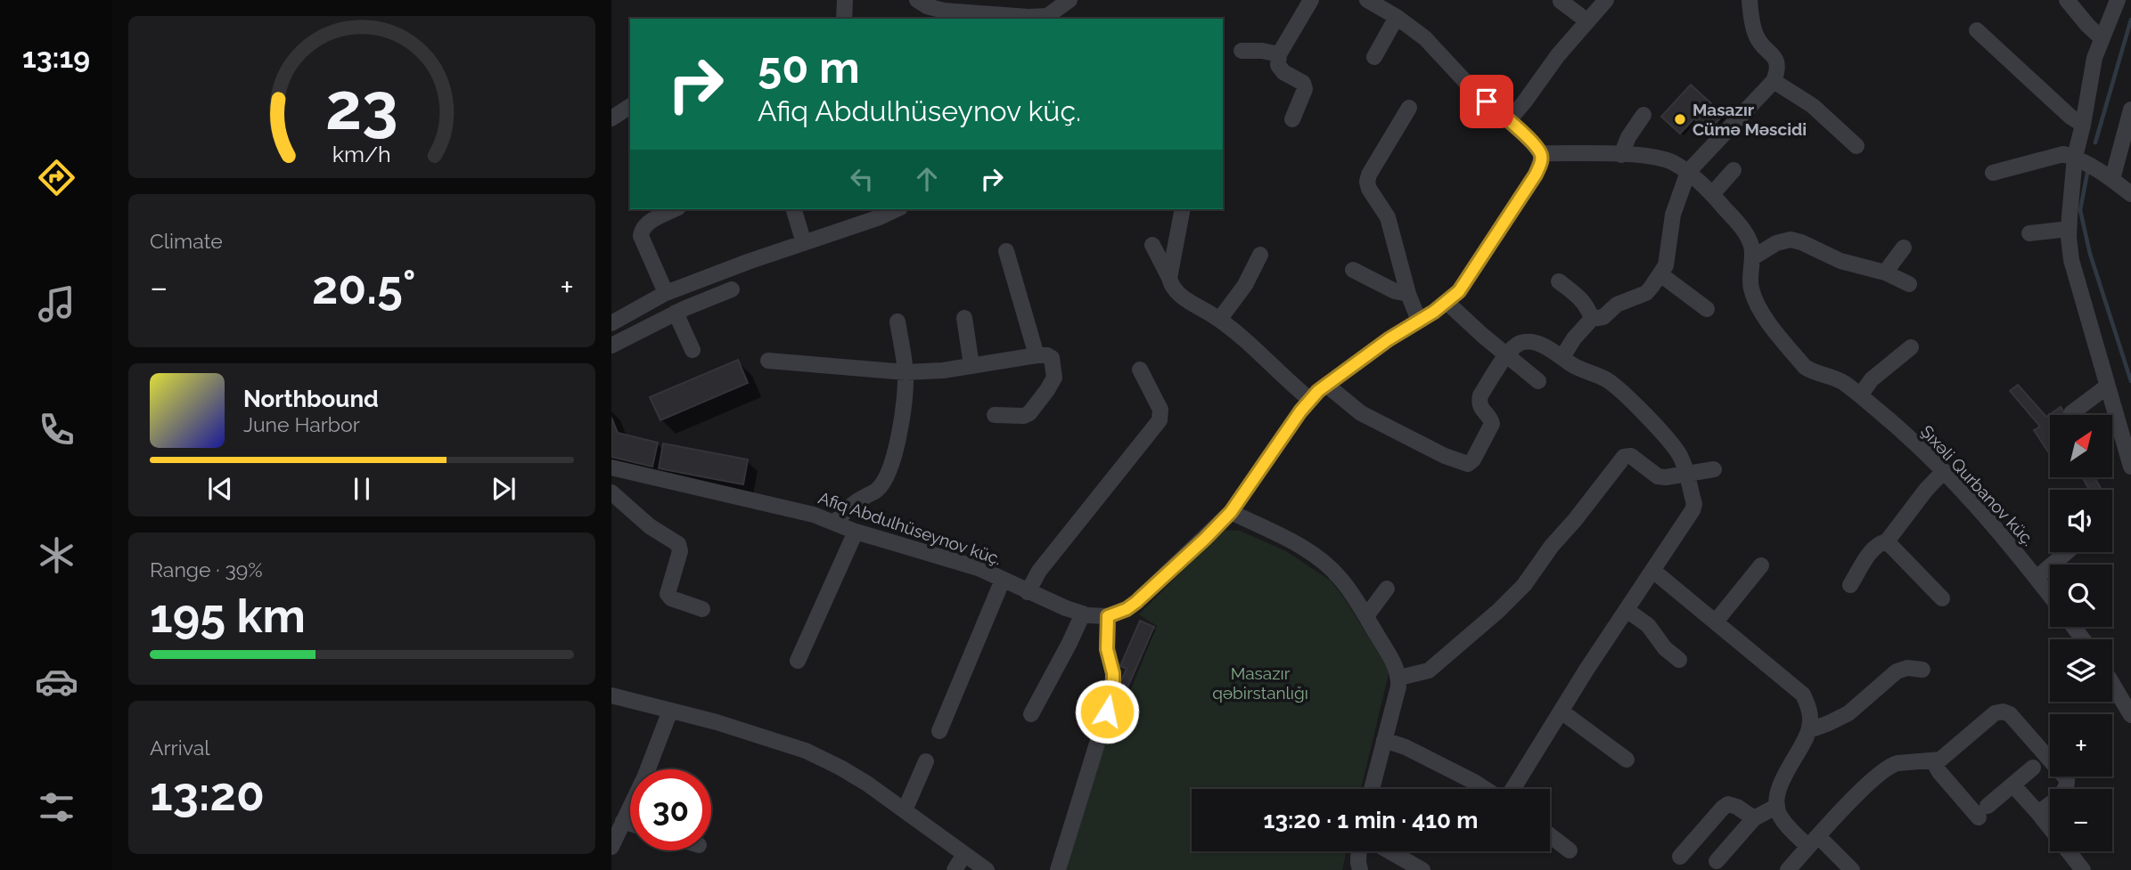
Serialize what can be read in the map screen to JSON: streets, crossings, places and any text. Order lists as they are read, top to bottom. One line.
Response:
{"streets":{"street":["Şıxəli Qurbanov küç.","Afiq Abdulhüseynov küç."]},"parks":["Masazır qəbirstanlığı"],"places":["Masazır Cümə Məscidi"],"north":"top right","page":{"tabs":"13:19","turn":["50 m","Afiq Abdulhüseynov küç."],"tile":["Climate",["Range · 39%","195 km"],["Arrival","13:20"]],"heat":["−","20.5°","+"],"song":["Northbound","June Harbor"],"map_buttons":["+","−"],"limit":"30","trip":"13:20 · 1 min · 410 m","gauge":["23","km/h"]}}
